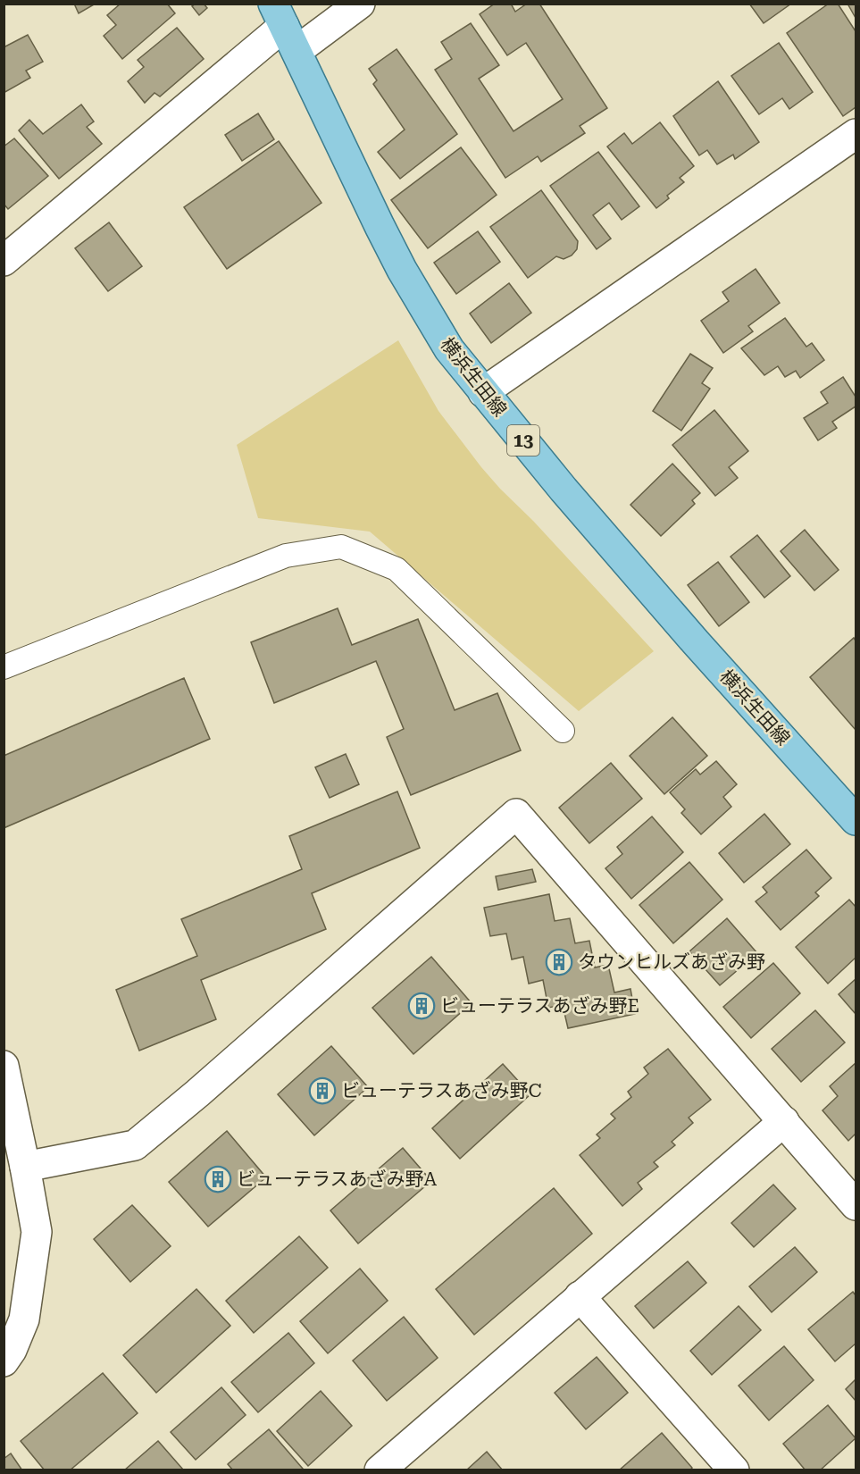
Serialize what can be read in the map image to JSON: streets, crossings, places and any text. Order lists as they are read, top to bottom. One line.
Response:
{"streets":{"main road":["横浜生田線","13"]},"places":{"building":["タウンヒルズあざみ野","ビューテラスあざみ野E","ビューテラスあざみ野C","ビューテラスあざみ野A"]}}
